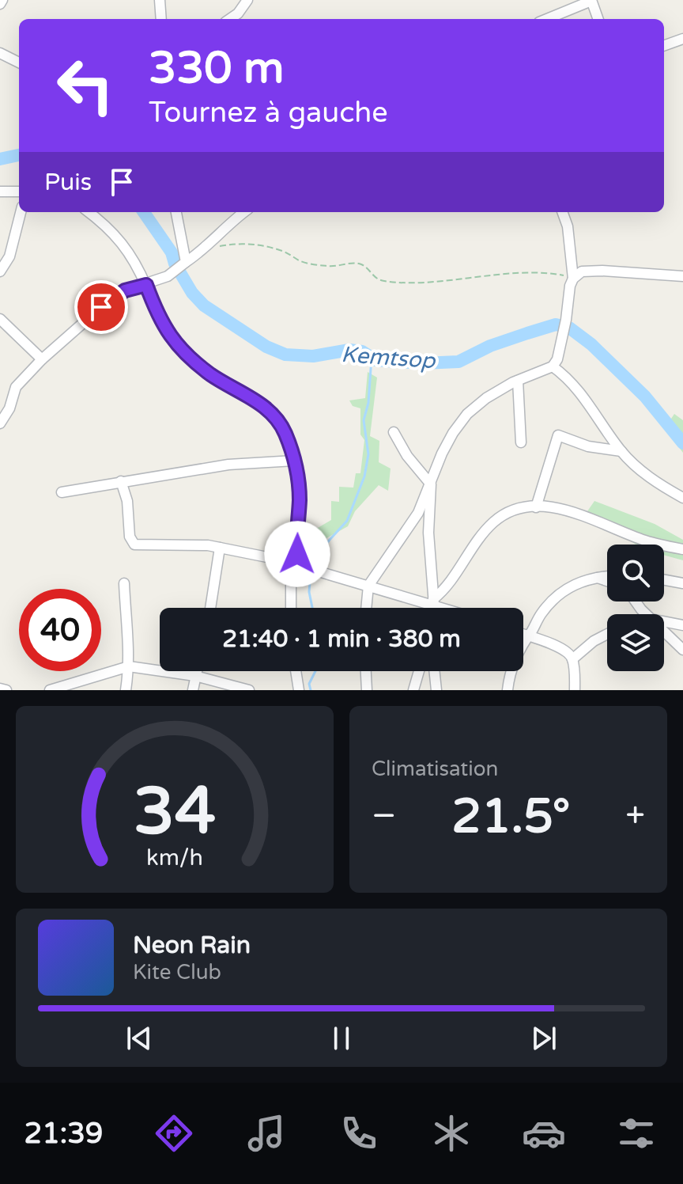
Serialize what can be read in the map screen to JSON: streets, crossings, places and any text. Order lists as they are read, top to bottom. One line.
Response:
{"water":["Kemtsop"],"page":{"turn":["330 m","Tournez à gauche"],"then":"Puis","limit":"40","trip":"21:40 · 1 min · 380 m","tile":"Climatisation","heat":["−","21.5°","+"],"song":["Neon Rain","Kite Club"],"tabs":"21:39","gauge":["34","km/h"]}}
